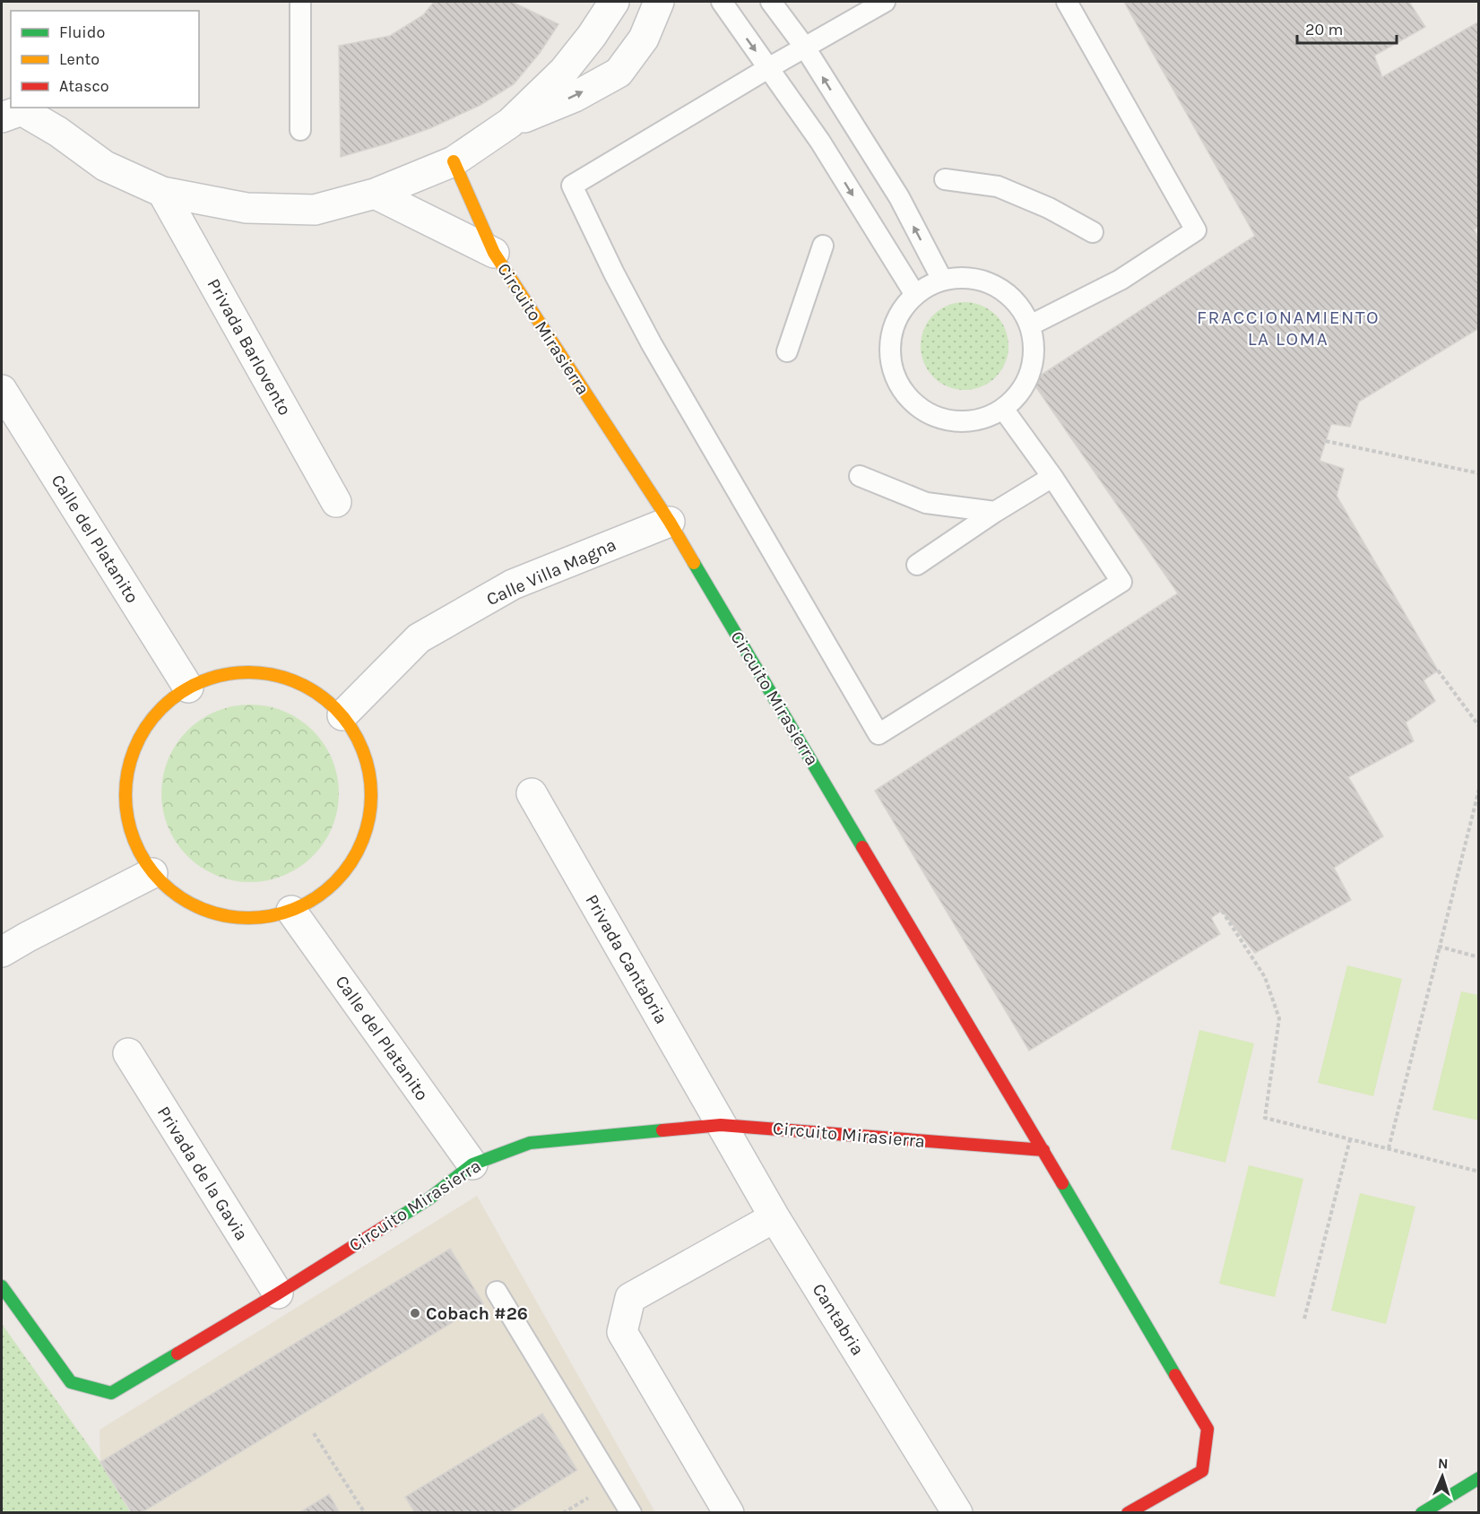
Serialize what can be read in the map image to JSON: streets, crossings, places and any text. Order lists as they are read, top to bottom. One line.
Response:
{"streets":{"main road":["Circuito Mirasierra"],"street":["Privada Barlovento","Calle del Platanito","Calle Villa Magna","Privada Cantabria","Privada de la Gavia","Cantabria"]},"crossings":[["Circuito Mirasierra","Calle del Platanito"],["Circuito Mirasierra","Calle Villa Magna"],["Circuito Mirasierra","Privada Cantabria"],["Circuito Mirasierra","Privada de la Gavia"],["Circuito Mirasierra","Cantabria"],["Privada Cantabria","Cantabria"]],"districts":["FRACCIONAMIENTO LA LOMA"],"places":["Cobach #26"],"legend":["Fluido","Lento","Atasco"],"scale_bar":"20 m","north":"top"}
